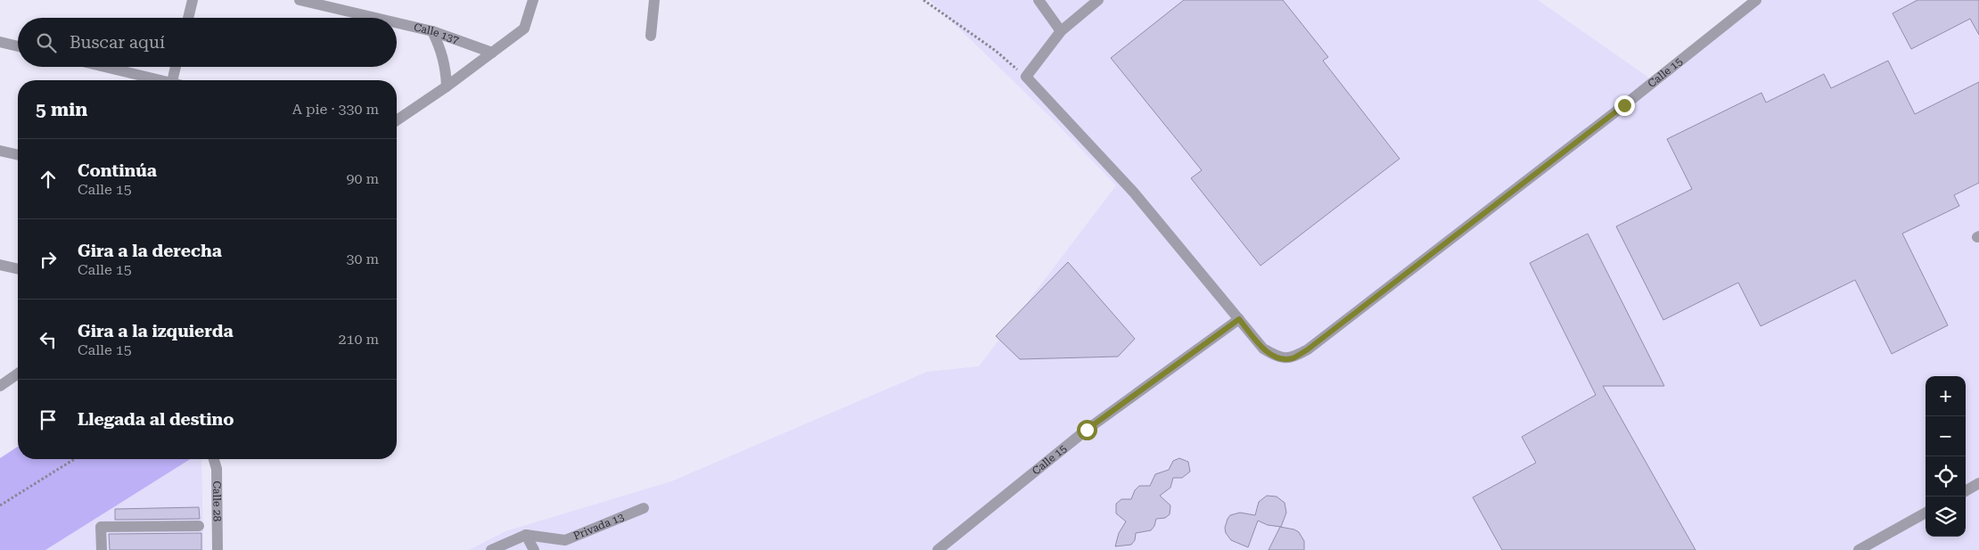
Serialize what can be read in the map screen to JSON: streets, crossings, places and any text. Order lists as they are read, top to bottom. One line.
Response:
{"streets":{"street":["Calle 137","Calle 15","Calle 28","Privada 13"]},"page":{"search":"Buscar aquí","heading":["5 min","A pie · 330 m"],"list":[["Continúa","Calle 15","90 m"],["Gira a la derecha","Calle 15","30 m"],["Gira a la izquierda","Calle 15","210 m"],"Llegada al destino"],"map_buttons":["+","−"]}}
